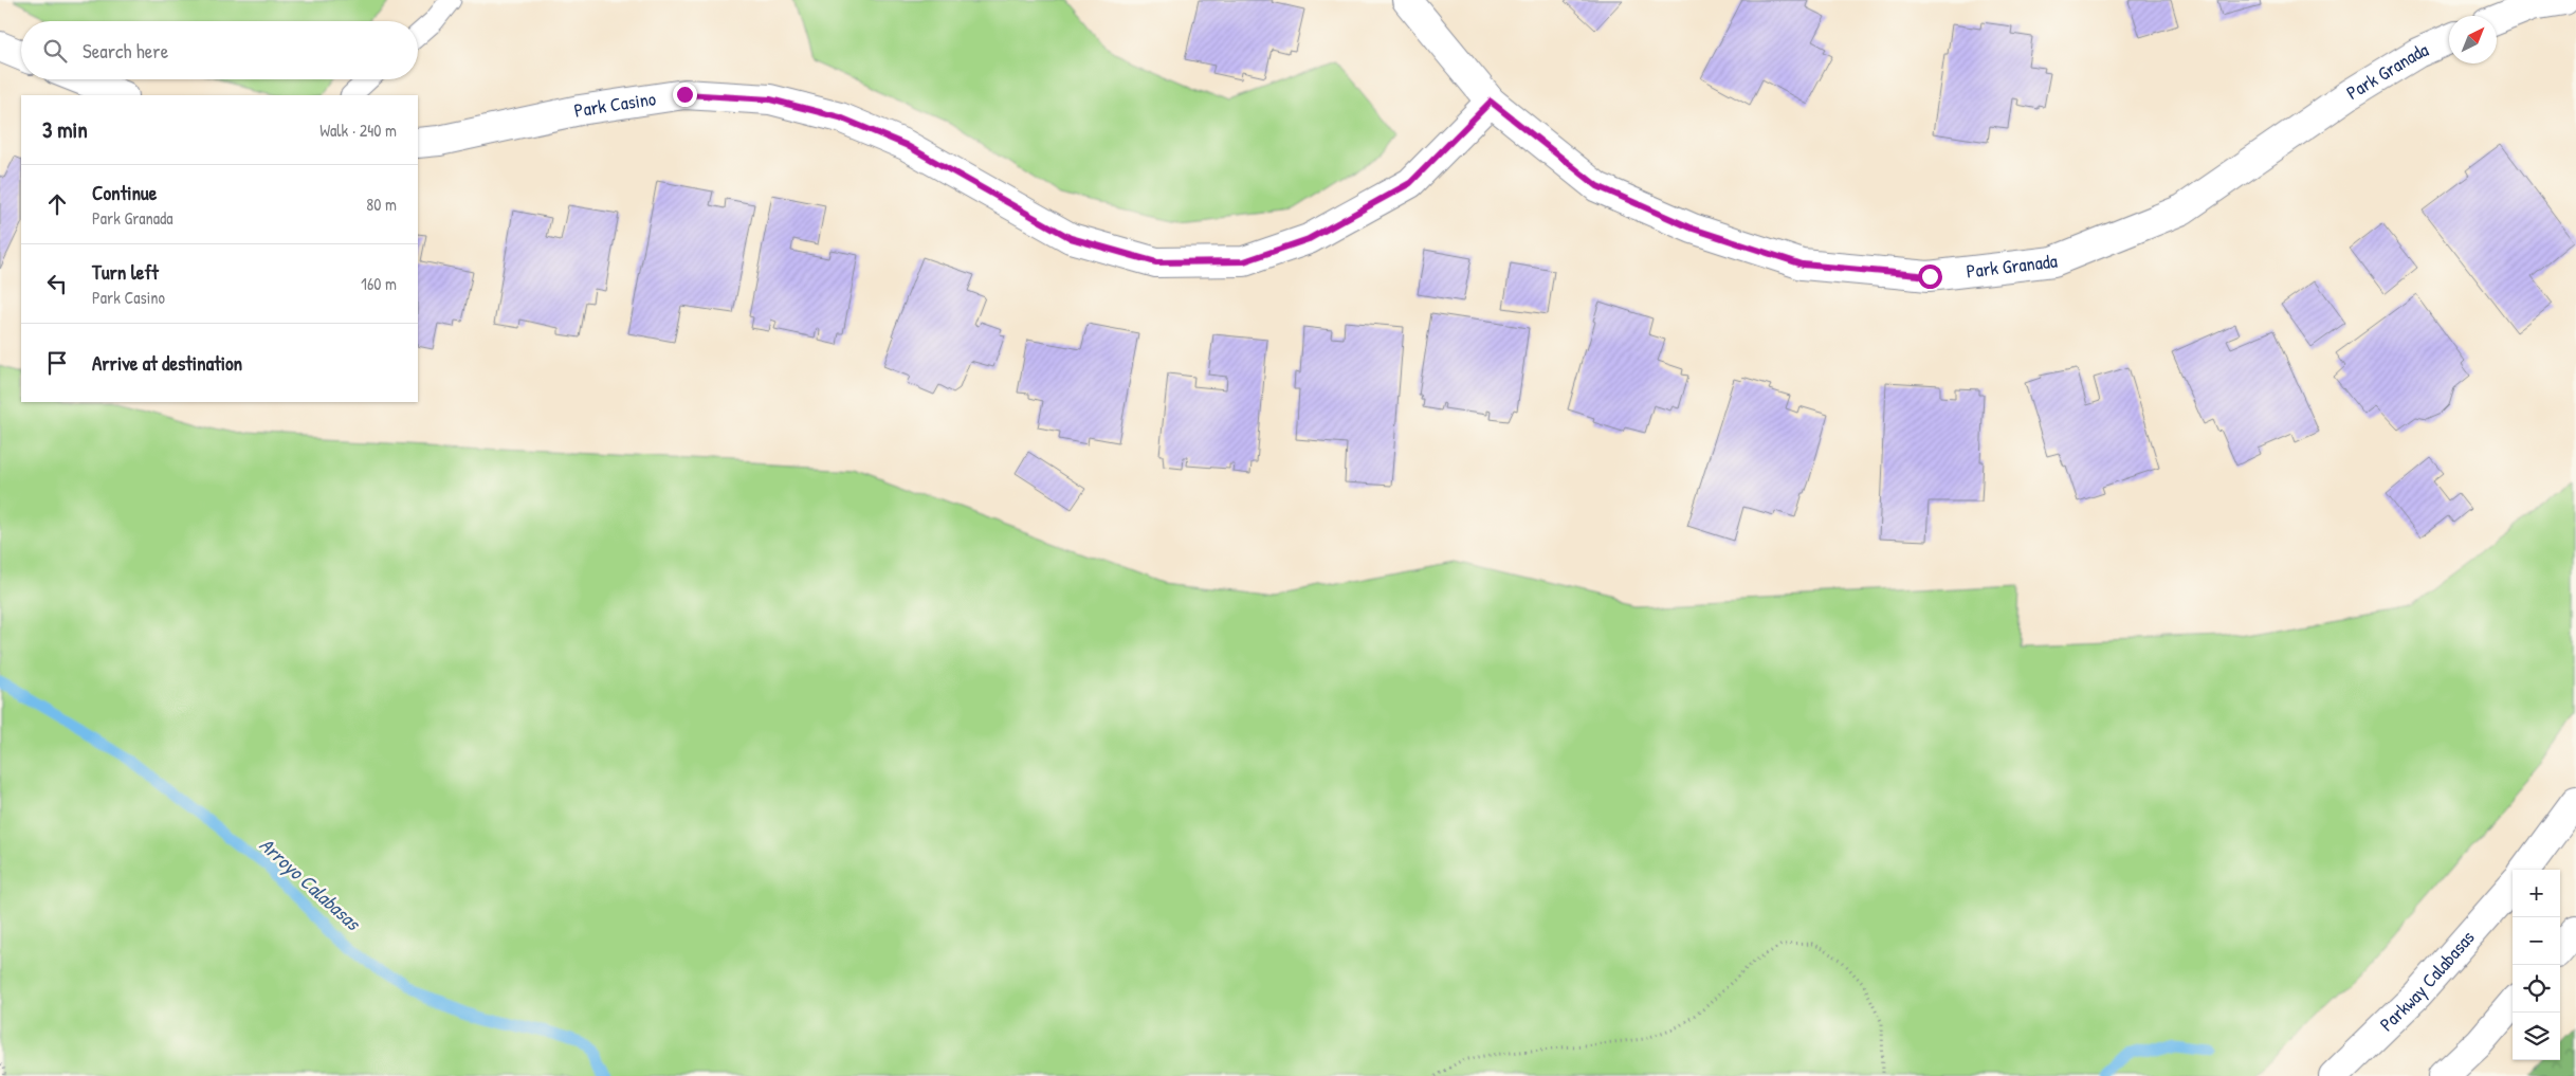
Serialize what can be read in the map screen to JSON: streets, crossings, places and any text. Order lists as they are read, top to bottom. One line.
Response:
{"streets":{"street":["Park Granada","Park Casino","Parkway Calabasas"]},"crossings":[["Park Granada","Park Casino"]],"water":["Arroyo Calabasas"],"north":"top right","page":{"search":"Search here","heading":["3 min","Walk · 240 m"],"list":[["Continue","Park Granada","80 m"],["Turn left","Park Casino","160 m"],"Arrive at destination"],"map_buttons":["+","−"]}}
